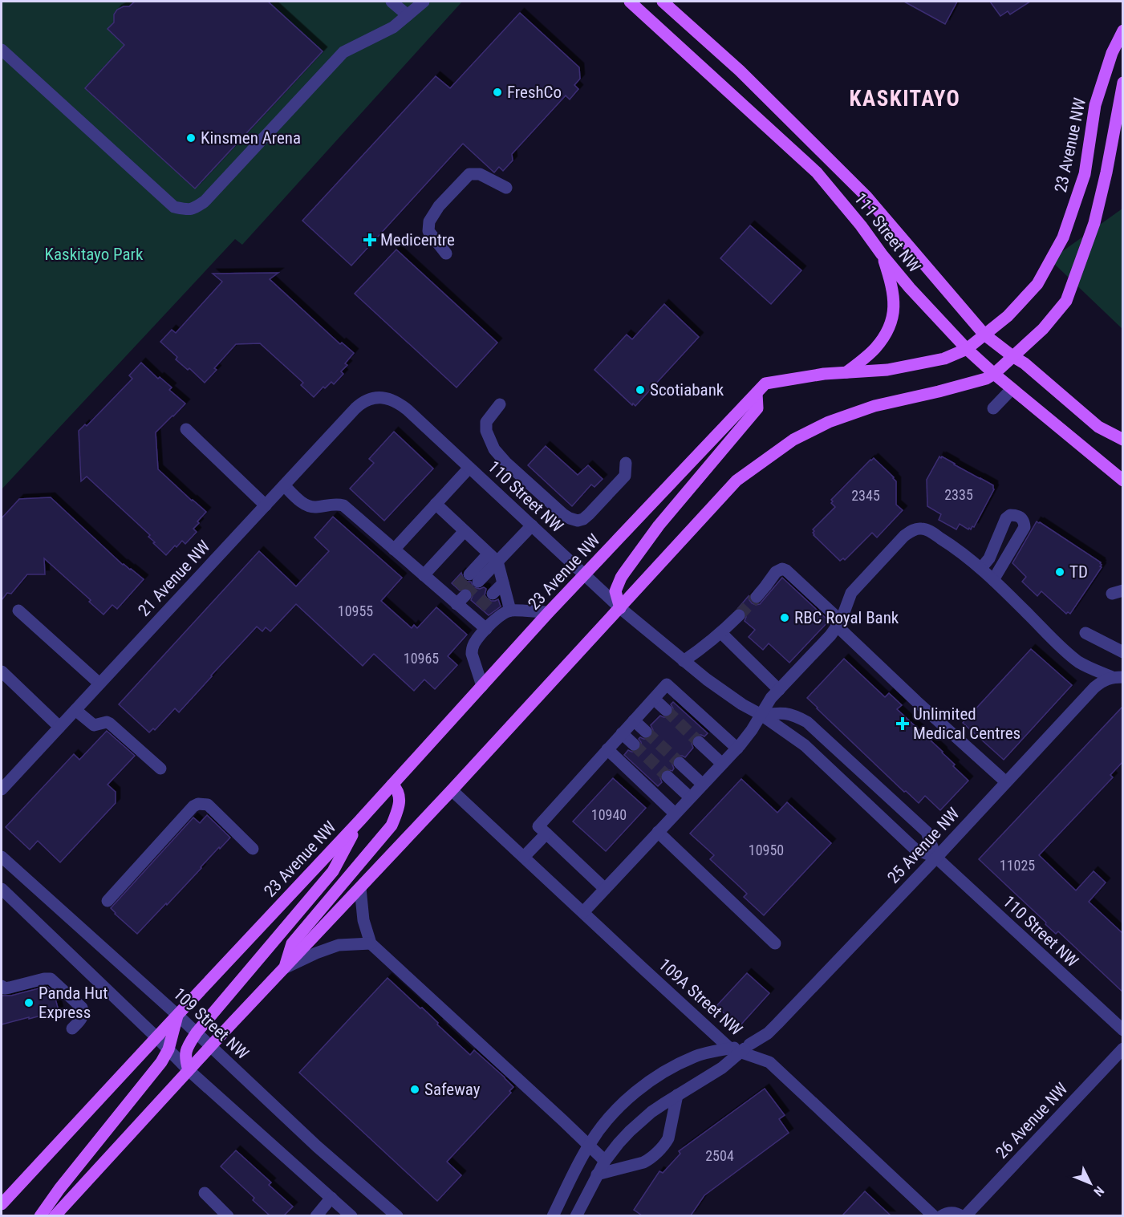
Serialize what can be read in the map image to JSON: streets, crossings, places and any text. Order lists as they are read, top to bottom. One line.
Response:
{"streets":{"main road":["23 Avenue NW","111 Street NW"],"street":["110 Street NW","21 Avenue NW","25 Avenue NW","109A Street NW","109 Street NW","26 Avenue NW"]},"crossings":[["23 Avenue NW","111 Street NW"],["23 Avenue NW","110 Street NW"],["23 Avenue NW","109 Street NW"],["110 Street NW","21 Avenue NW"],["110 Street NW","25 Avenue NW"],["25 Avenue NW","109A Street NW"]],"districts":["KASKITAYO"],"parks":["Kaskitayo Park"],"places":{"other":["FreshCo","Kinsmen Arena","Scotiabank","TD","RBC Royal Bank","Panda Hut Express","Safeway"],"health":["Medicentre","Unlimited Medical Centres"]},"house_numbers":["2335","2345","10955","10965","10940","10950","11025","2504"],"north":"bottom right"}
